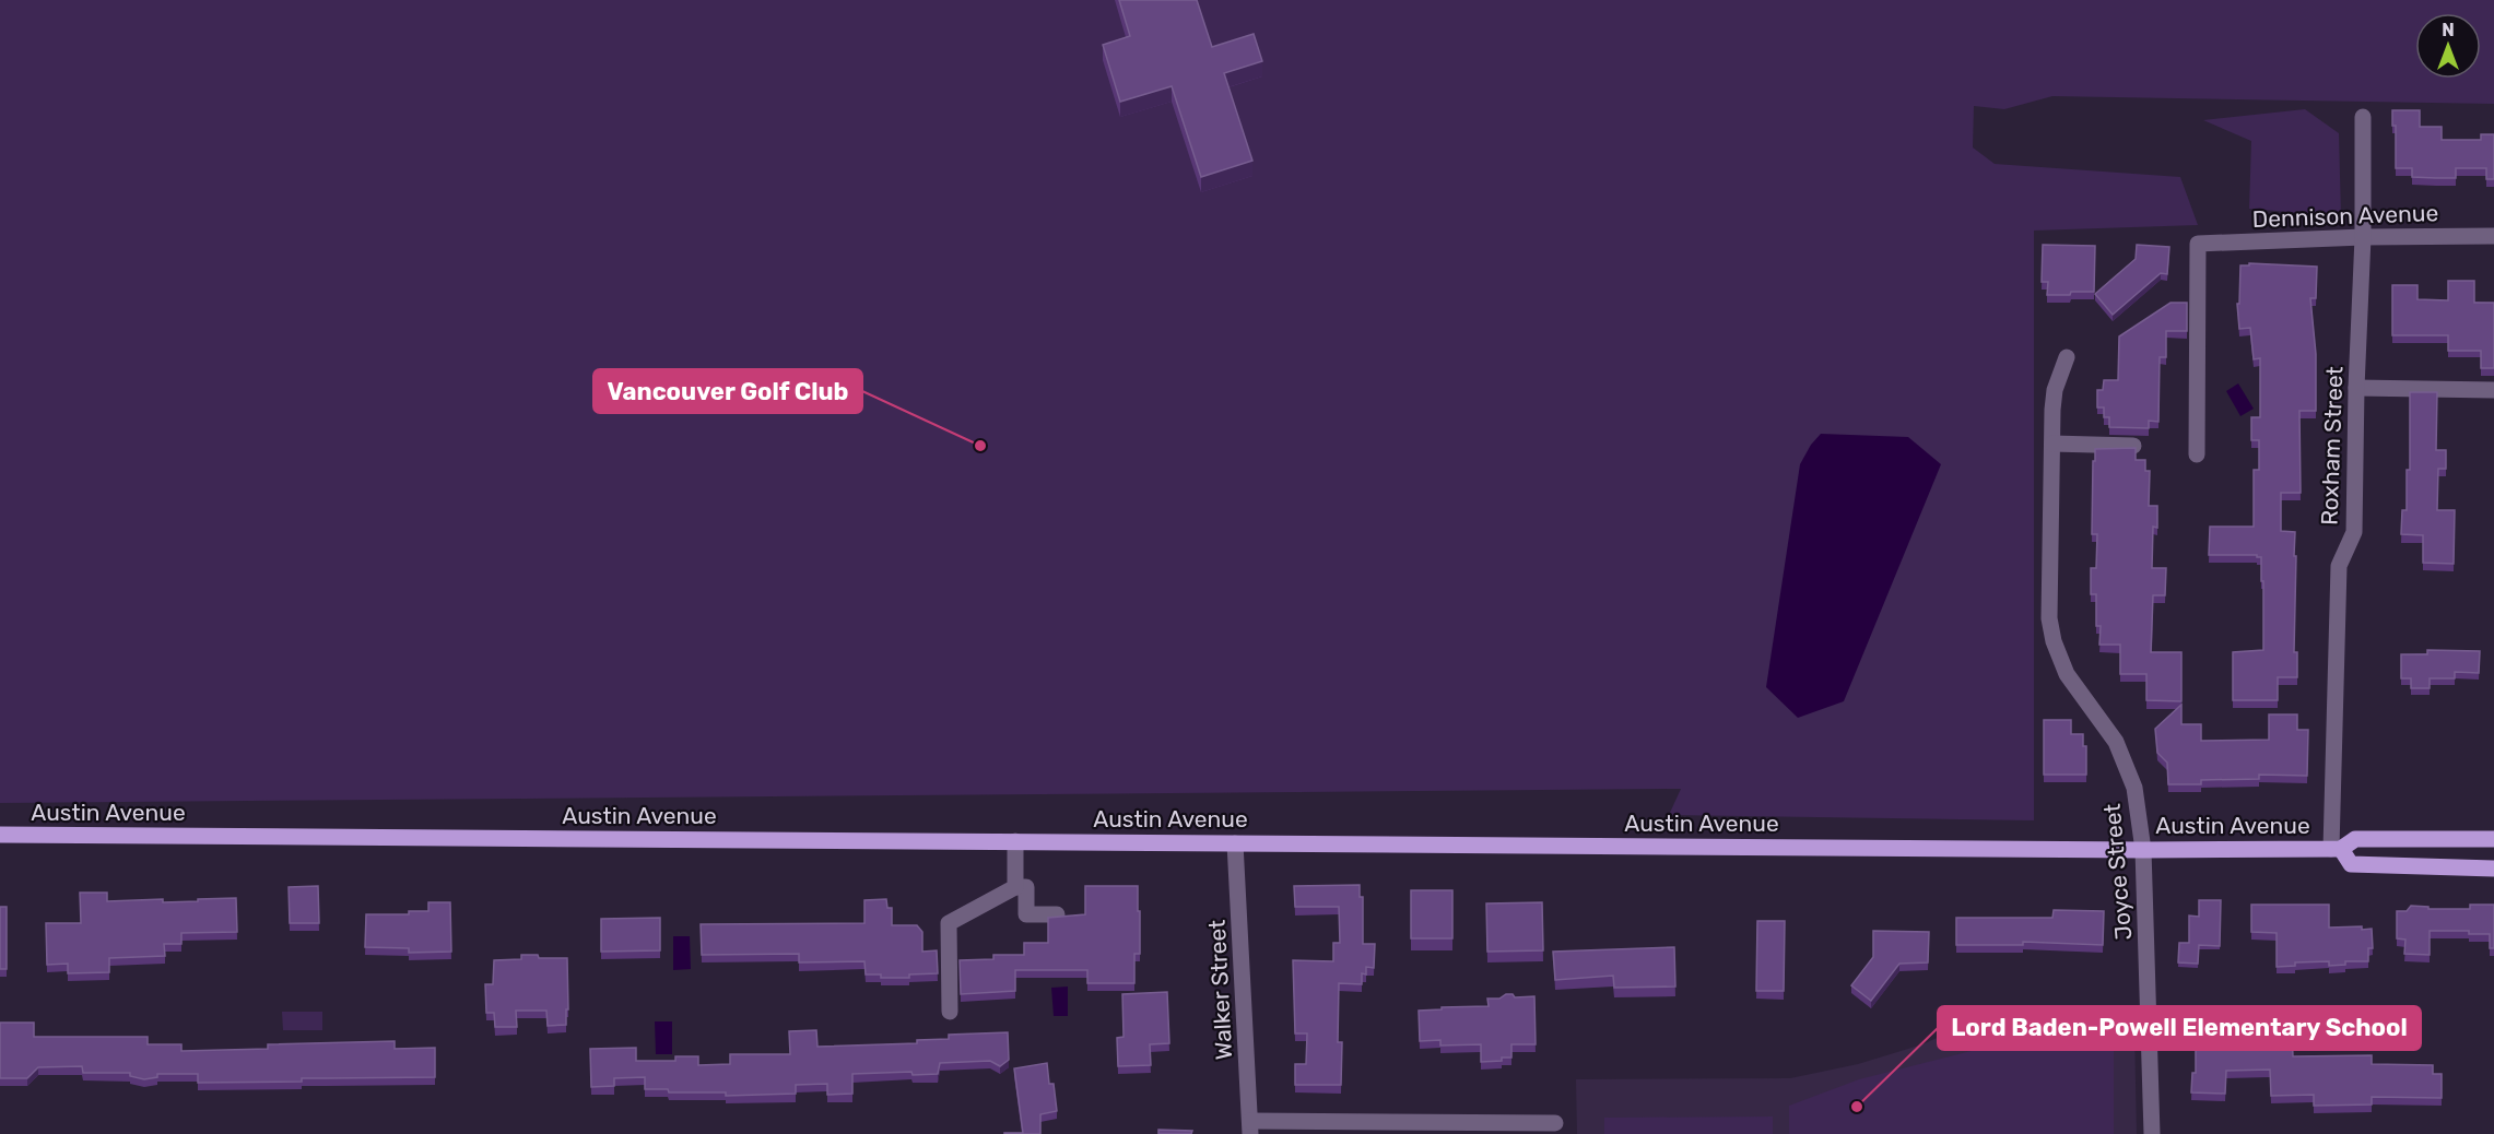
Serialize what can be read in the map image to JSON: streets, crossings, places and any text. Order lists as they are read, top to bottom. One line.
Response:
{"streets":{"main road":["Austin Avenue"],"street":["Dennison Avenue","Roxham Street","Joyce Street","Walker Street"]},"crossings":[["Dennison Avenue","Roxham Street"],["Roxham Street","Austin Avenue"],["Austin Avenue","Joyce Street"],["Austin Avenue","Walker Street"]],"places":["Vancouver Golf Club","Lord Baden-Powell Elementary School"],"north":"top"}
